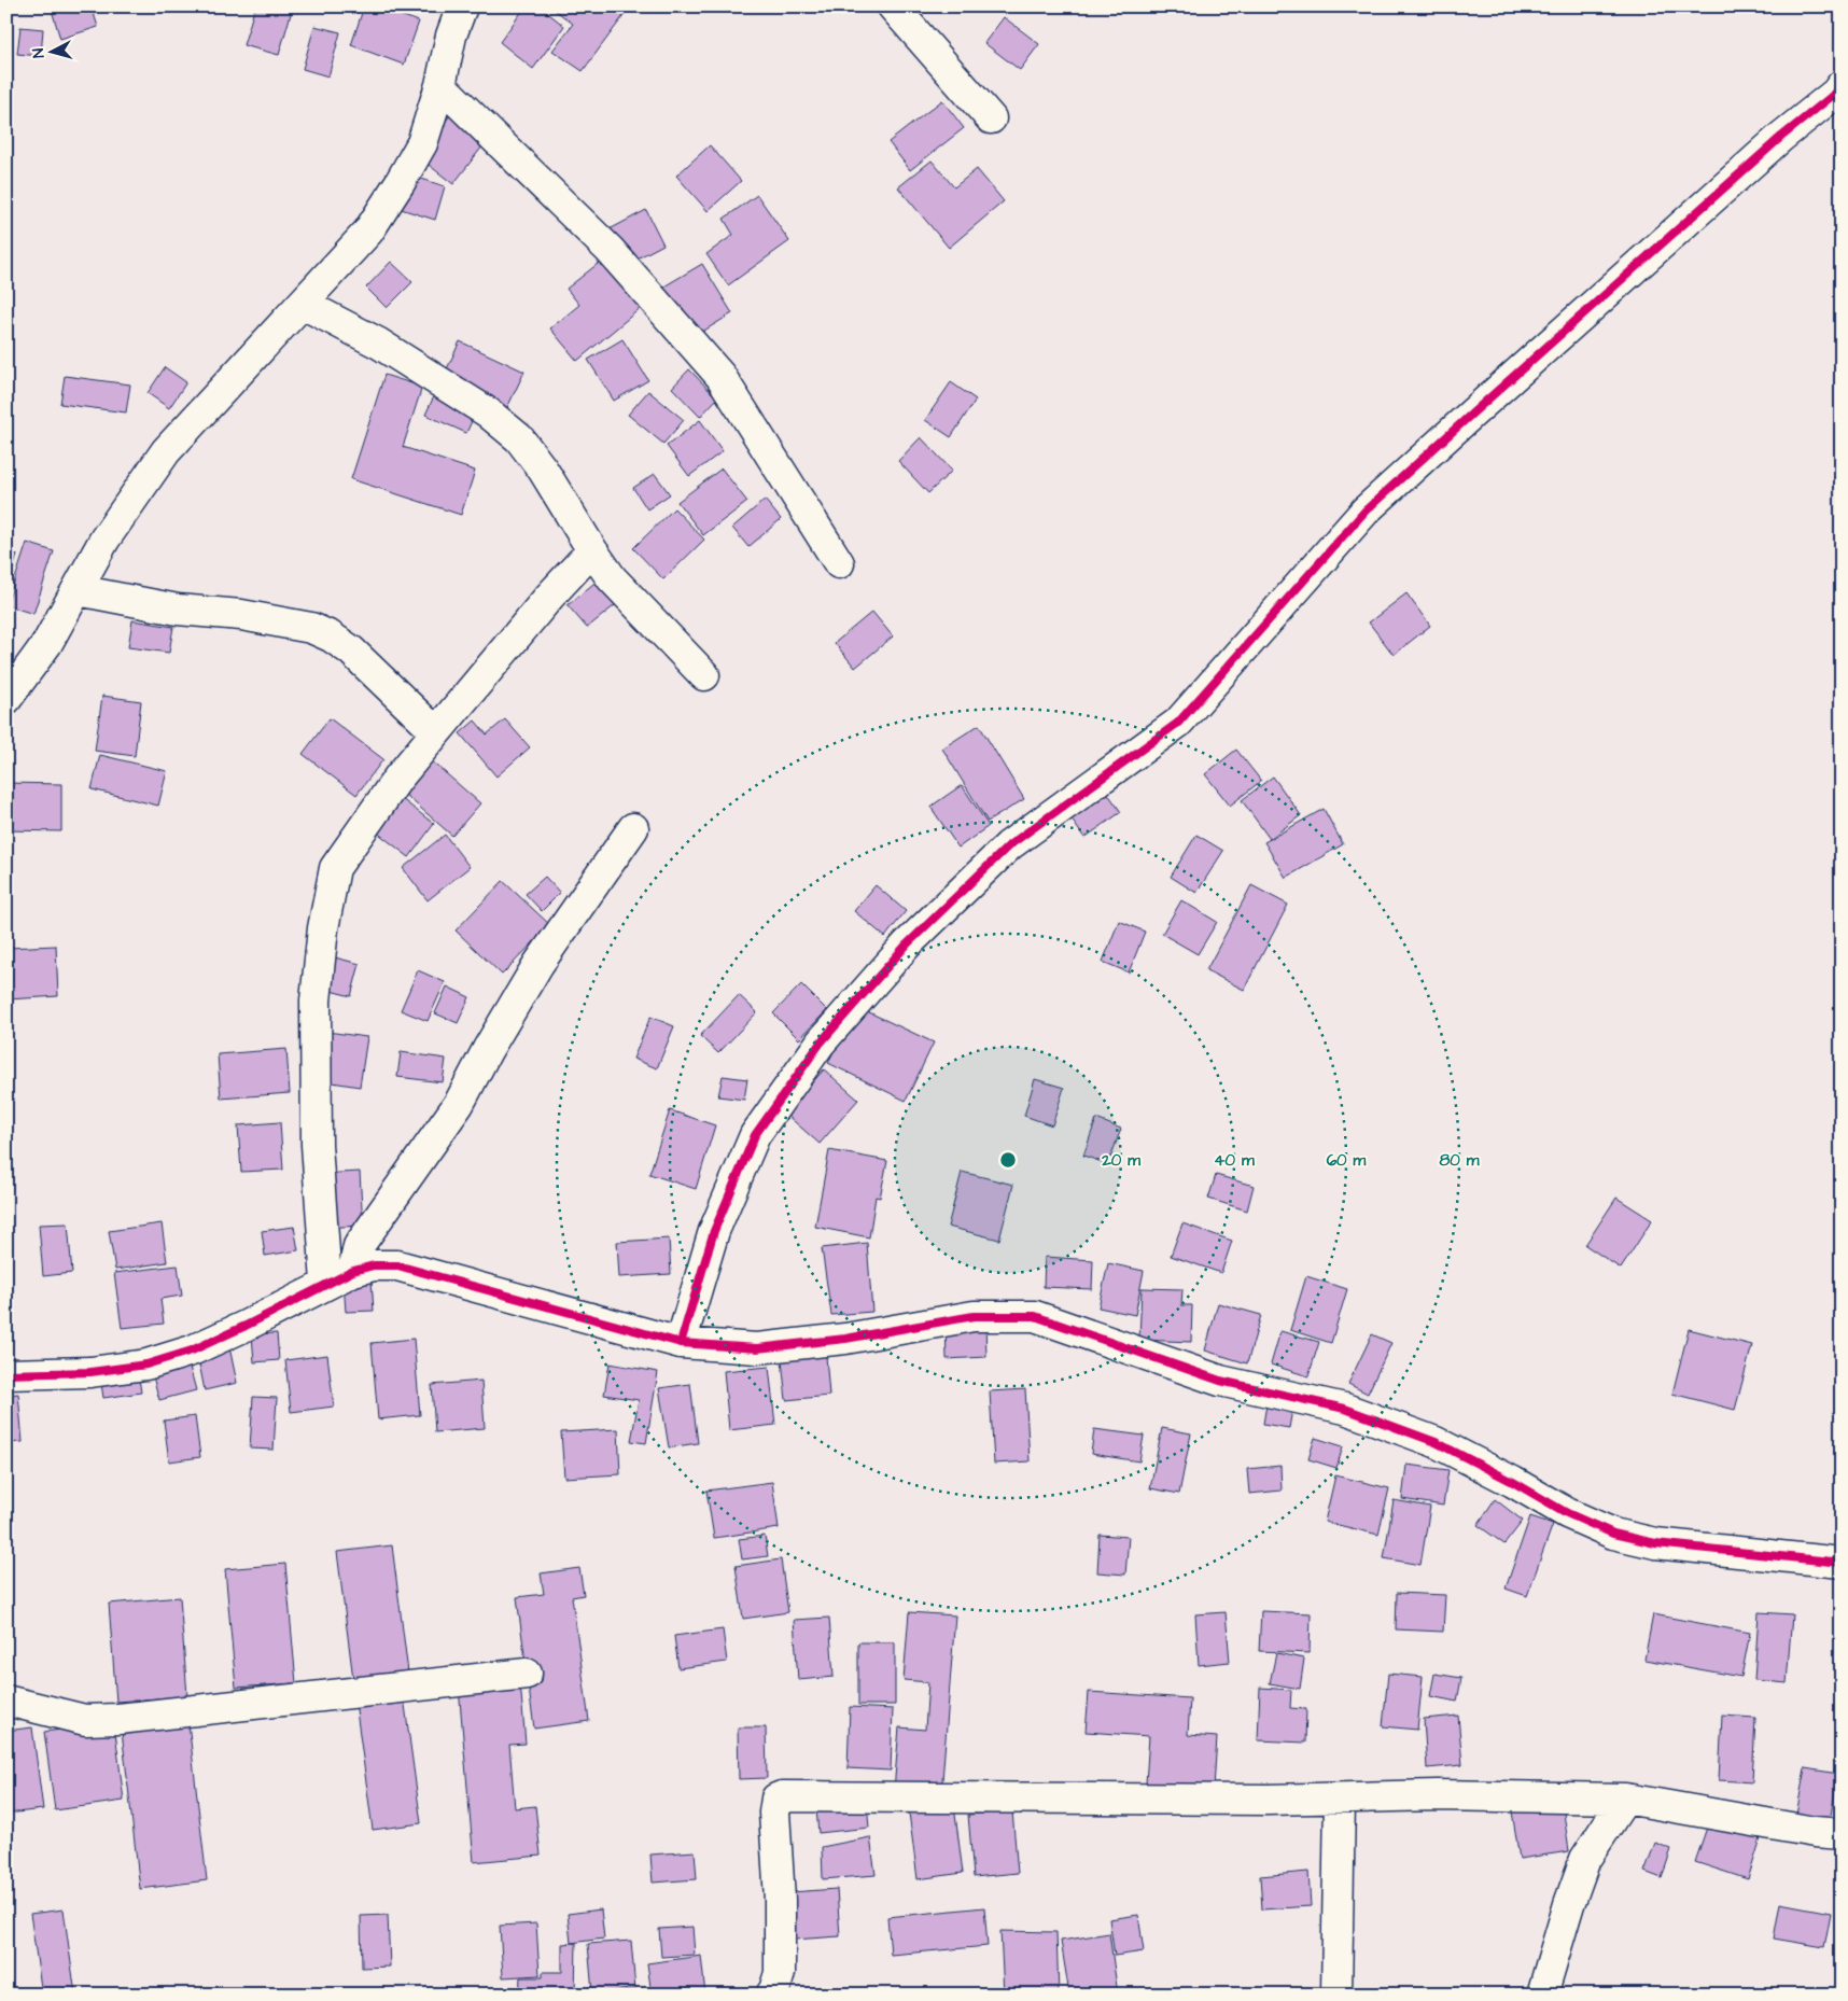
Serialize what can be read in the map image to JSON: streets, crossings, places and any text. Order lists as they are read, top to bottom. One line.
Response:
{"north":"left","rings":["20 m","40 m","60 m","80 m"]}
